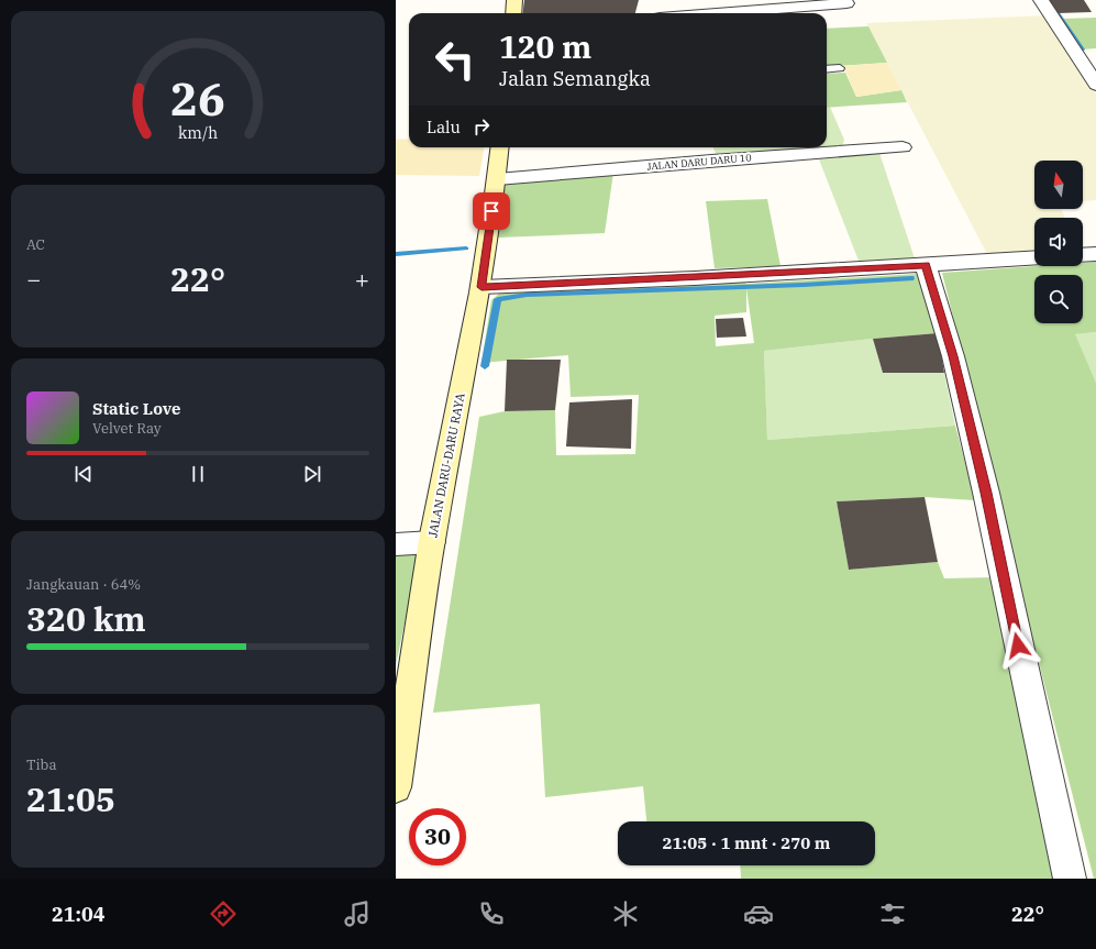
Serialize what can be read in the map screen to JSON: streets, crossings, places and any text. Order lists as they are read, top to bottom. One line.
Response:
{"streets":{"main road":["JALAN DARU-DARU RAYA"],"street":["JALAN DARU DARU 10"]},"crossings":[["JALAN DARU DARU 10","JALAN DARU-DARU RAYA"]],"north":"top","page":{"turn":["120 m","Jalan Semangka"],"then":"Lalu","tile":["AC",["Jangkauan · 64%","320 km"],["Tiba","21:05"]],"heat":["−","22°","+"],"song":["Static Love","Velvet Ray"],"limit":"30","trip":"21:05 · 1 mnt · 270 m","tabs":["21:04","22°"],"gauge":["26","km/h"]}}
